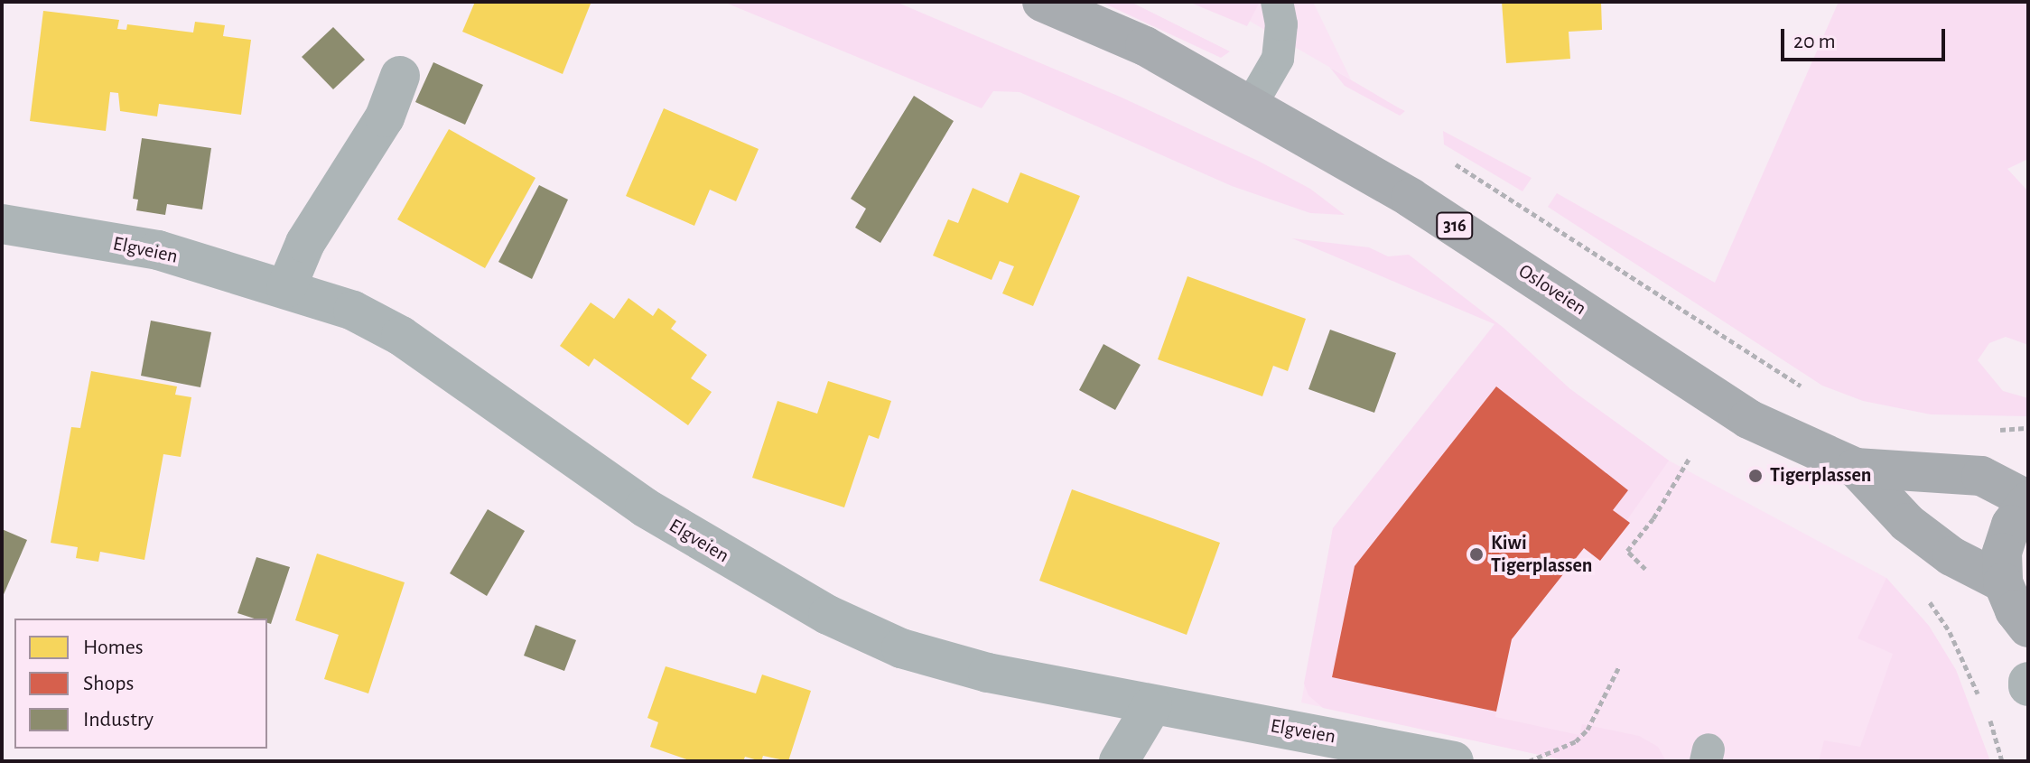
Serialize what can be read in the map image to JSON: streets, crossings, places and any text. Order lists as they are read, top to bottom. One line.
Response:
{"streets":{"main road":["316","Osloveien"],"street":["Elgveien"]},"crossings":[["316","Osloveien"]],"places":["Tigerplassen","Kiwi Tigerplassen"],"legend":["Homes","Shops","Industry"],"scale_bar":"20 m"}
